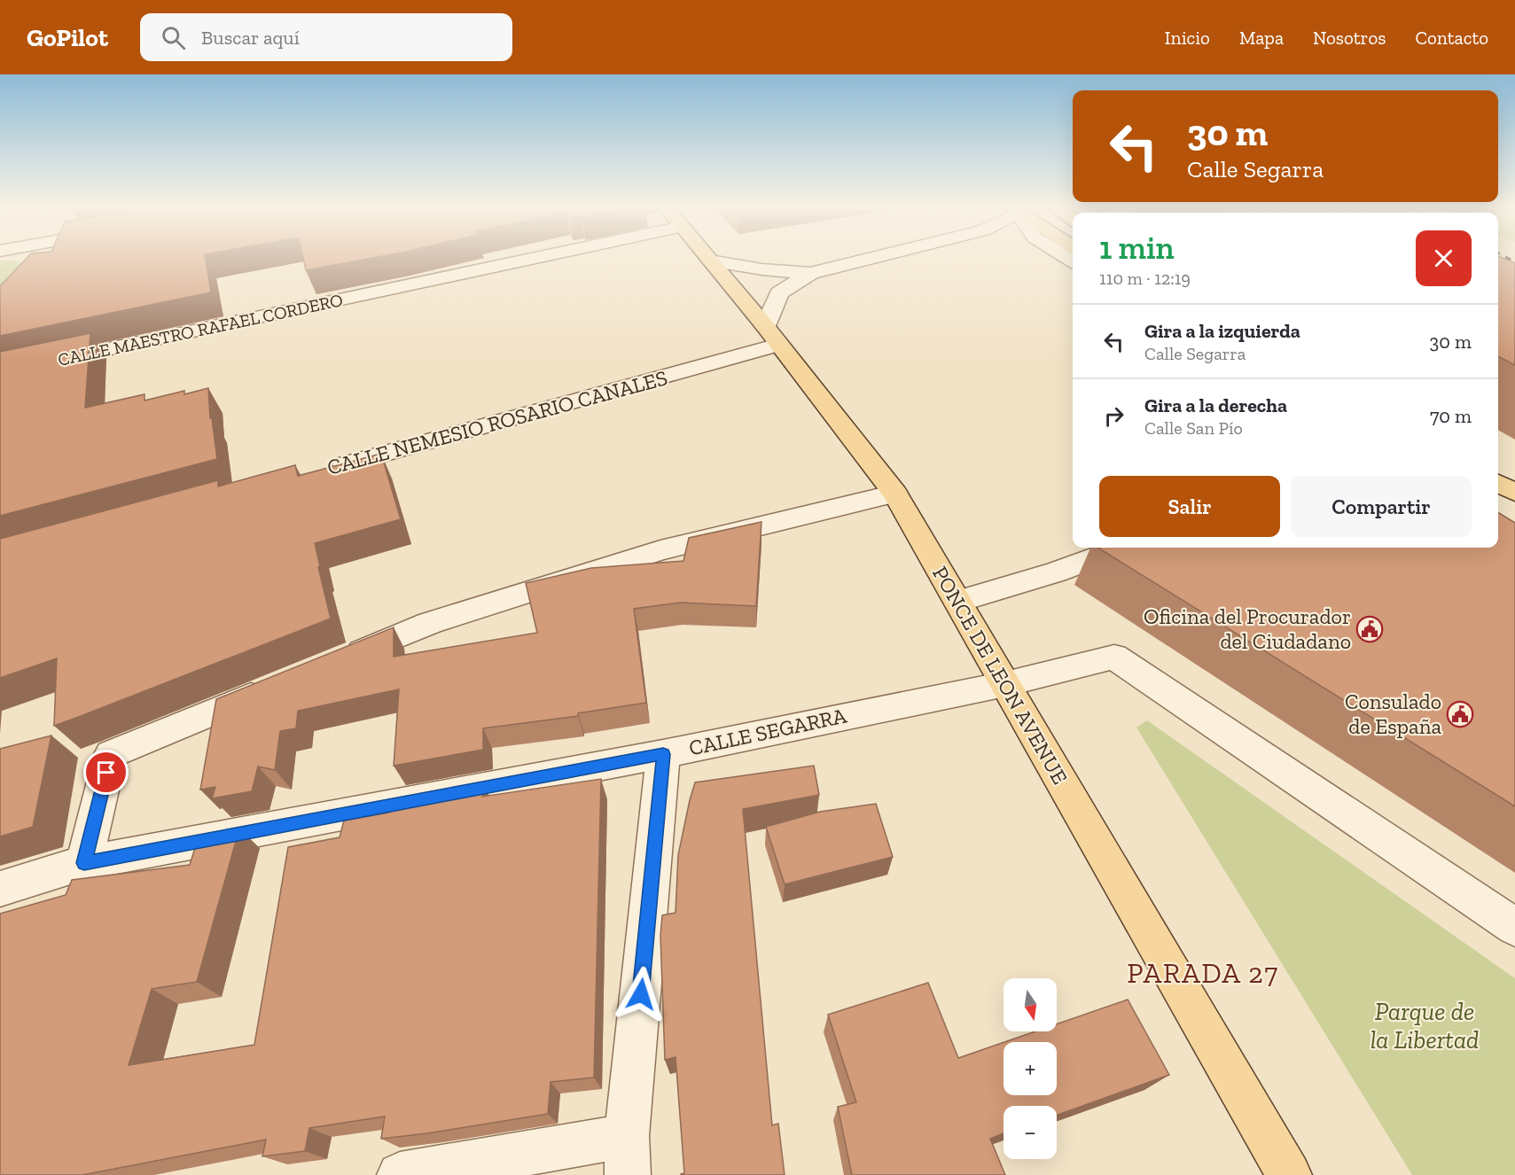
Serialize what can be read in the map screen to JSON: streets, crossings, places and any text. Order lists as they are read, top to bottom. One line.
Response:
{"streets":{"main road":["PONCE DE LEON AVENUE"],"street":["CALLE MAESTRO RAFAEL CORDERO","CALLE NEMESIO ROSARIO CANALES","CALLE SEGARRA"]},"crossings":[["CALLE NEMESIO ROSARIO CANALES","PONCE DE LEON AVENUE"],["PONCE DE LEON AVENUE","CALLE SEGARRA"]],"districts":["PARADA 27"],"parks":["Parque de la Libertad"],"places":{"public building":["Oficina del Procurador del Ciudadano","Consulado de España"]},"north":"bottom","page":{"header":"GoPilot","search":"Buscar aquí","nav":["Inicio","Mapa","Nosotros","Contacto"],"turn":["30 m","Calle Segarra"],"heading":["1 min","110 m · 12:19"],"list":[{"name":"Gira a la izquierda","note":"Calle Segarra","value":"30 m"},{"name":"Gira a la derecha","note":"Calle San Pío","value":"70 m"}],"buttons":["Salir","Compartir"],"map_buttons":["+","−"]}}
